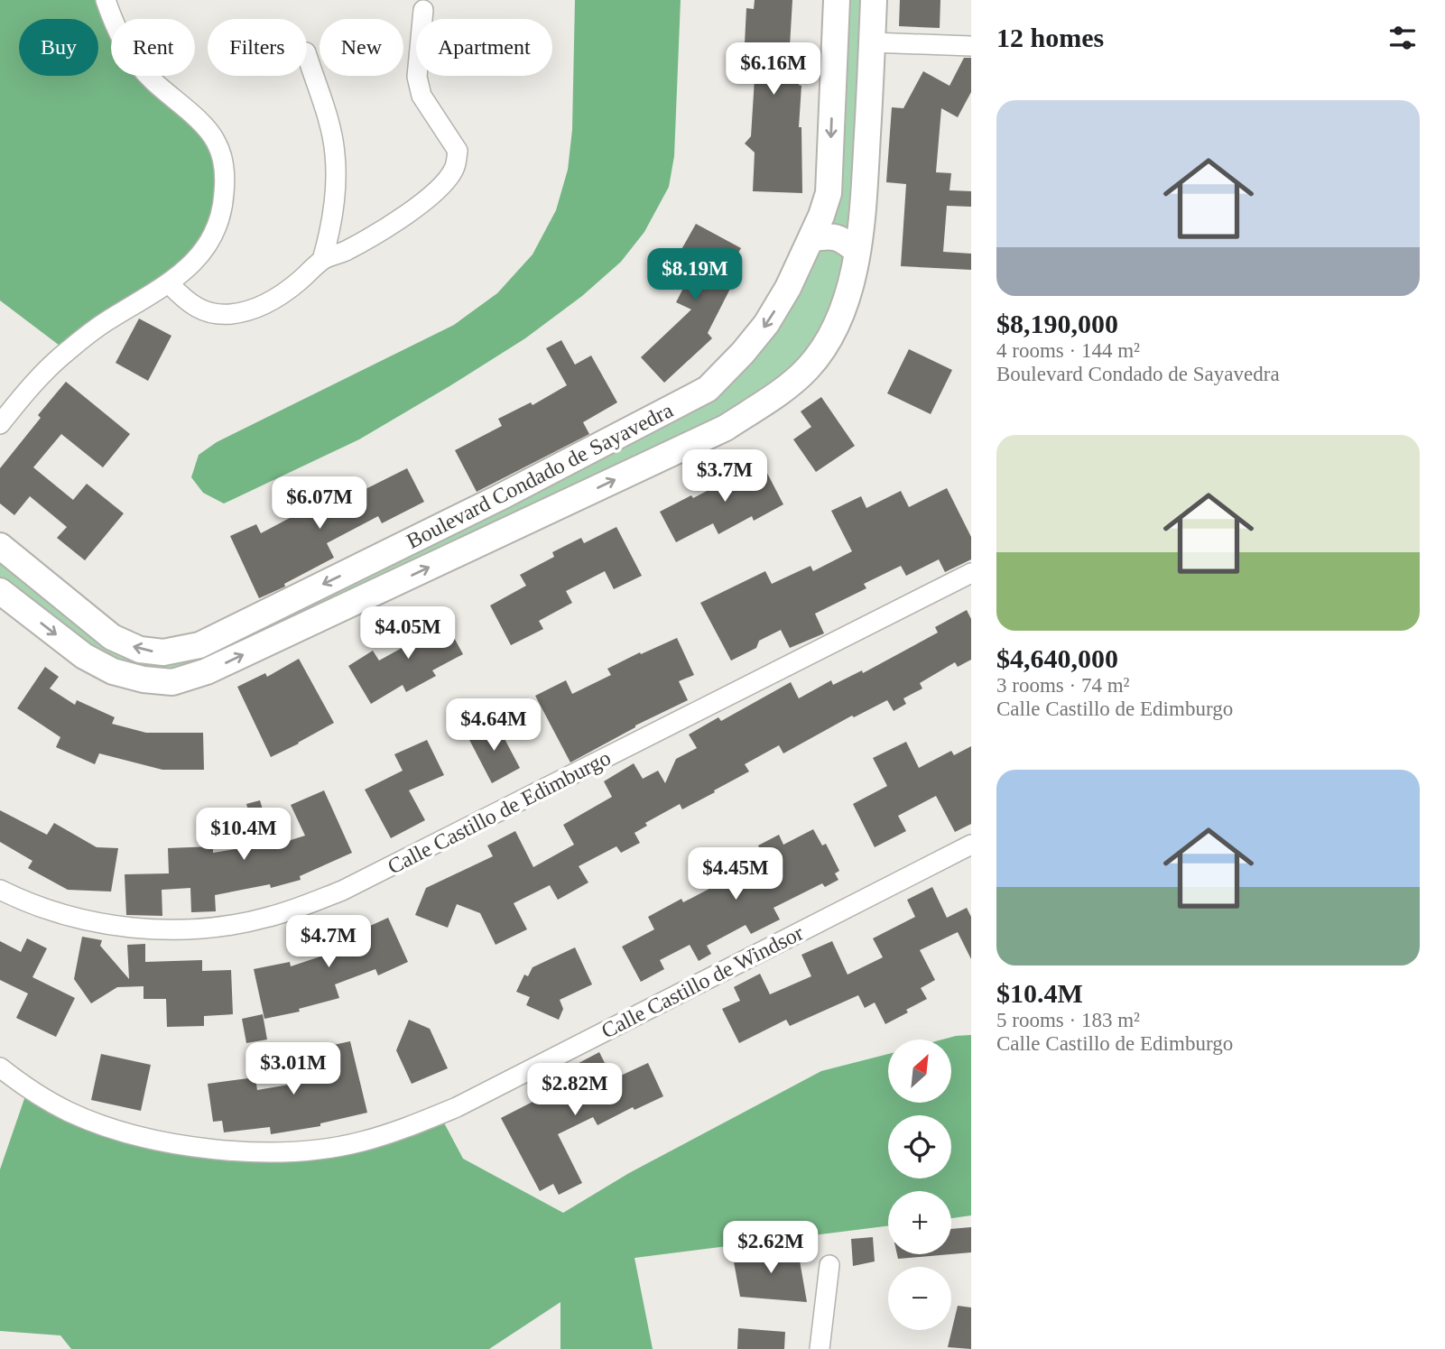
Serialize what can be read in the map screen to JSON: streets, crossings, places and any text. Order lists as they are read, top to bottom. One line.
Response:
{"streets":{"street":["Boulevard Condado de Sayavedra","Calle Castillo de Edimburgo","Calle Castillo de Windsor"]},"north":"top right","page":{"heading":"12 homes","chip":["Buy","Rent","Filters","New","Apartment"],"price":["$6.16M","$8.19M","$3.7M","$6.07M","$4.05M","$4.64M","$10.4M","$4.45M","$4.7M","$3.01M","$2.82M","$2.62M"],"list":[{"name":"$8,190,000","note":"4 rooms · 144 m² · Boulevard Condado de Sayavedra"},{"name":"$4,640,000","note":"3 rooms · 74 m² · Calle Castillo de Edimburgo"},{"name":"$10.4M","note":"5 rooms · 183 m² · Calle Castillo de Edimburgo"}],"map_buttons":["+","−"]}}
